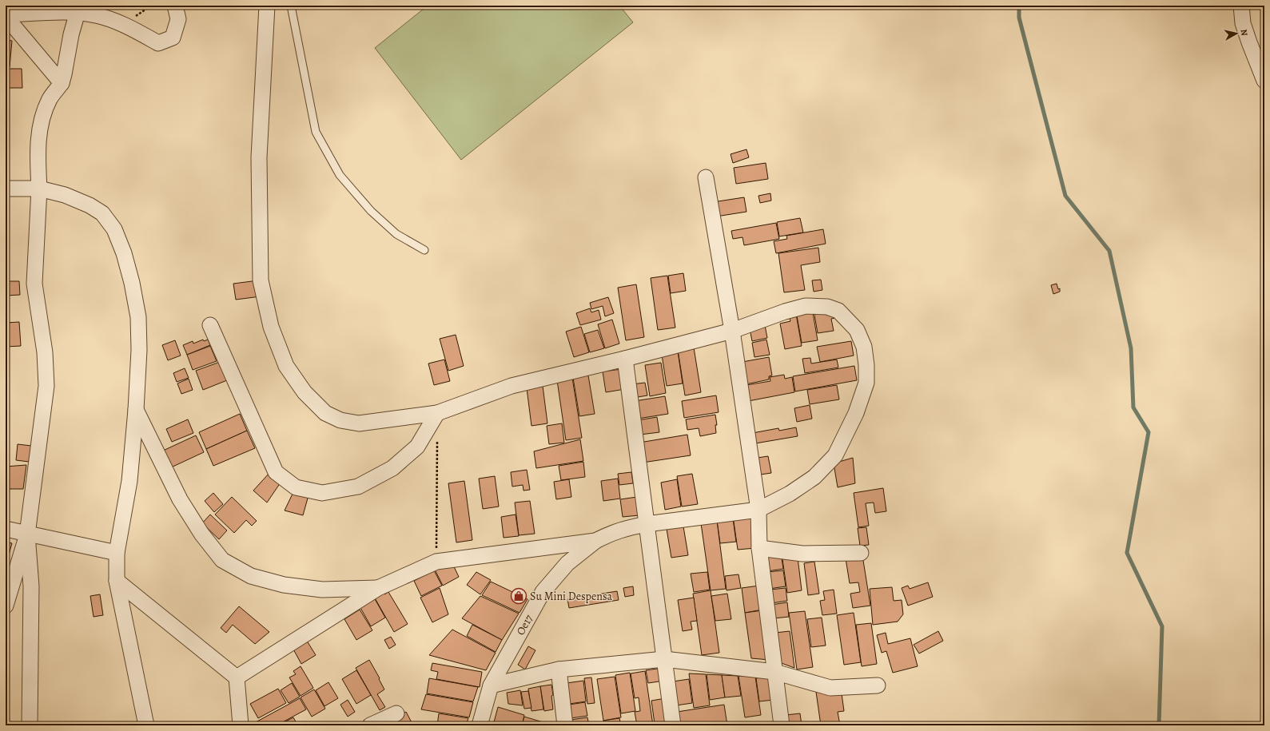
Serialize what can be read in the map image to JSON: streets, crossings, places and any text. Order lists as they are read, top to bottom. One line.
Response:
{"streets":{"street":["Oe17"]},"places":{"shop":["Su Mini Despensa"]},"north":"right"}
